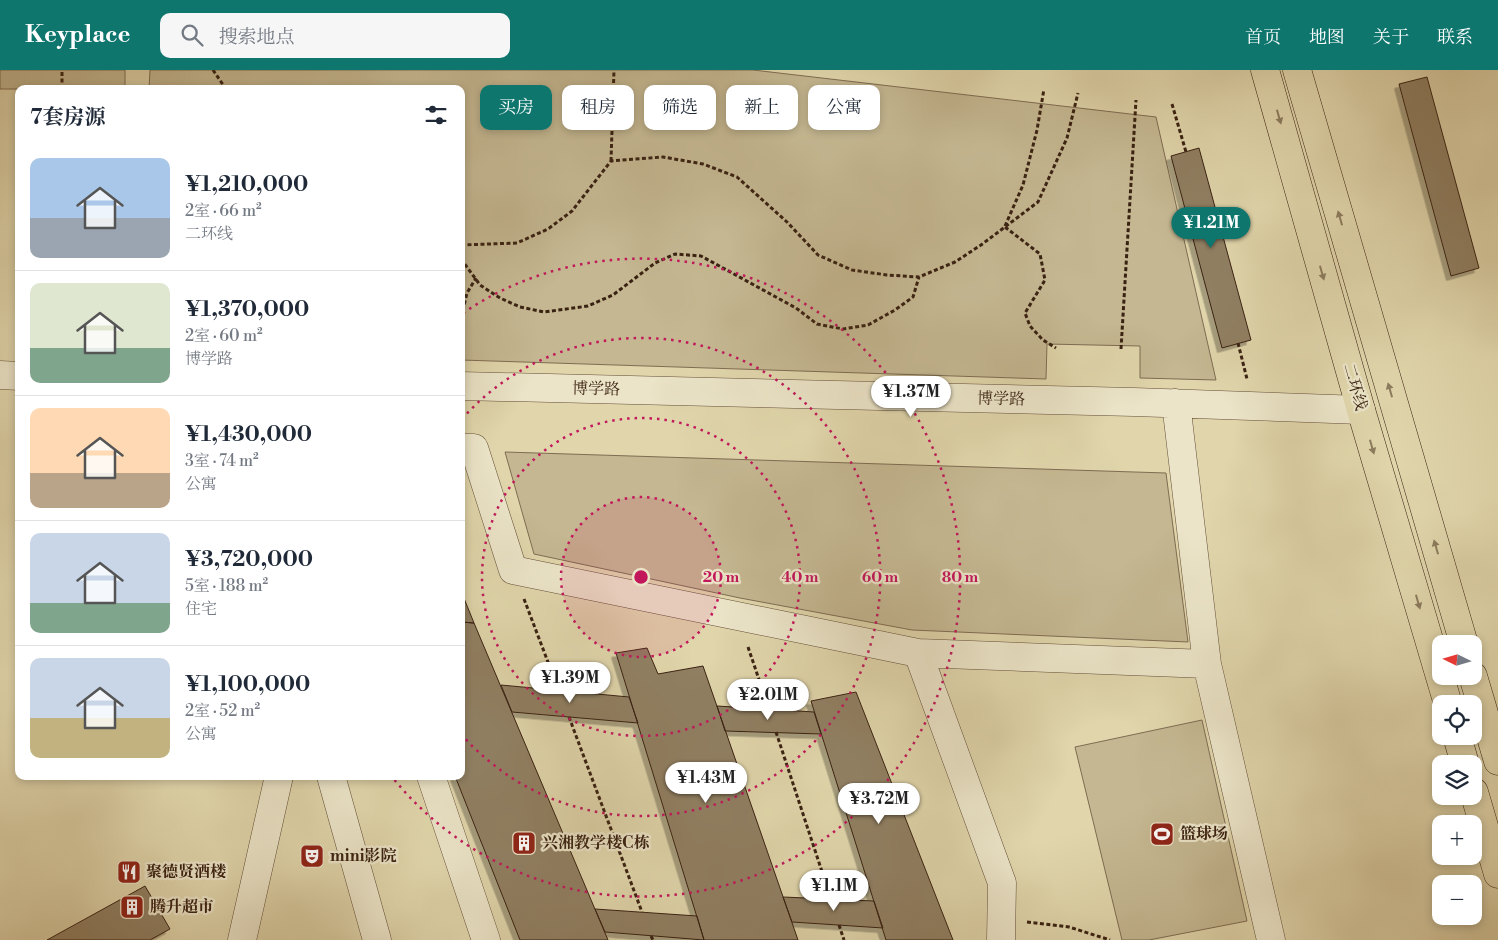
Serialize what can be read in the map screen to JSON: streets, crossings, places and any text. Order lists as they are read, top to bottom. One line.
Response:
{"streets":{"highway":["二环线"],"street":["博学路"]},"crossings":[["二环线","博学路"]],"places":{"sports":["篮球场"],"building":["兴湘教学楼C栋","腾升超市"],"theatre":["mini影院"],"restaurant":["聚德贤酒楼"]},"north":"left","page":{"header":"Keyplace","search":"搜索地点","nav":["首页","地图","关于","联系"],"chip":["买房","租房","筛选","新上","公寓"],"heading":"7套房源","list":[{"name":"¥1,210,000","note":"2室 · 66 m² · 二环线"},{"name":"¥1,370,000","note":"2室 · 60 m² · 博学路"},{"name":"¥1,430,000","note":"3室 · 74 m² · 公寓"},{"name":"¥3,720,000","note":"5室 · 188 m² · 住宅"},{"name":"¥1,100,000","note":"2室 · 52 m² · 公寓"}],"price":["¥1.21M","¥1.37M","¥1.39M","¥2.01M","¥1.43M","¥3.72M","¥1.1M"],"map_buttons":["+","−"]},"rings":["20 m","40 m","60 m","80 m"]}
